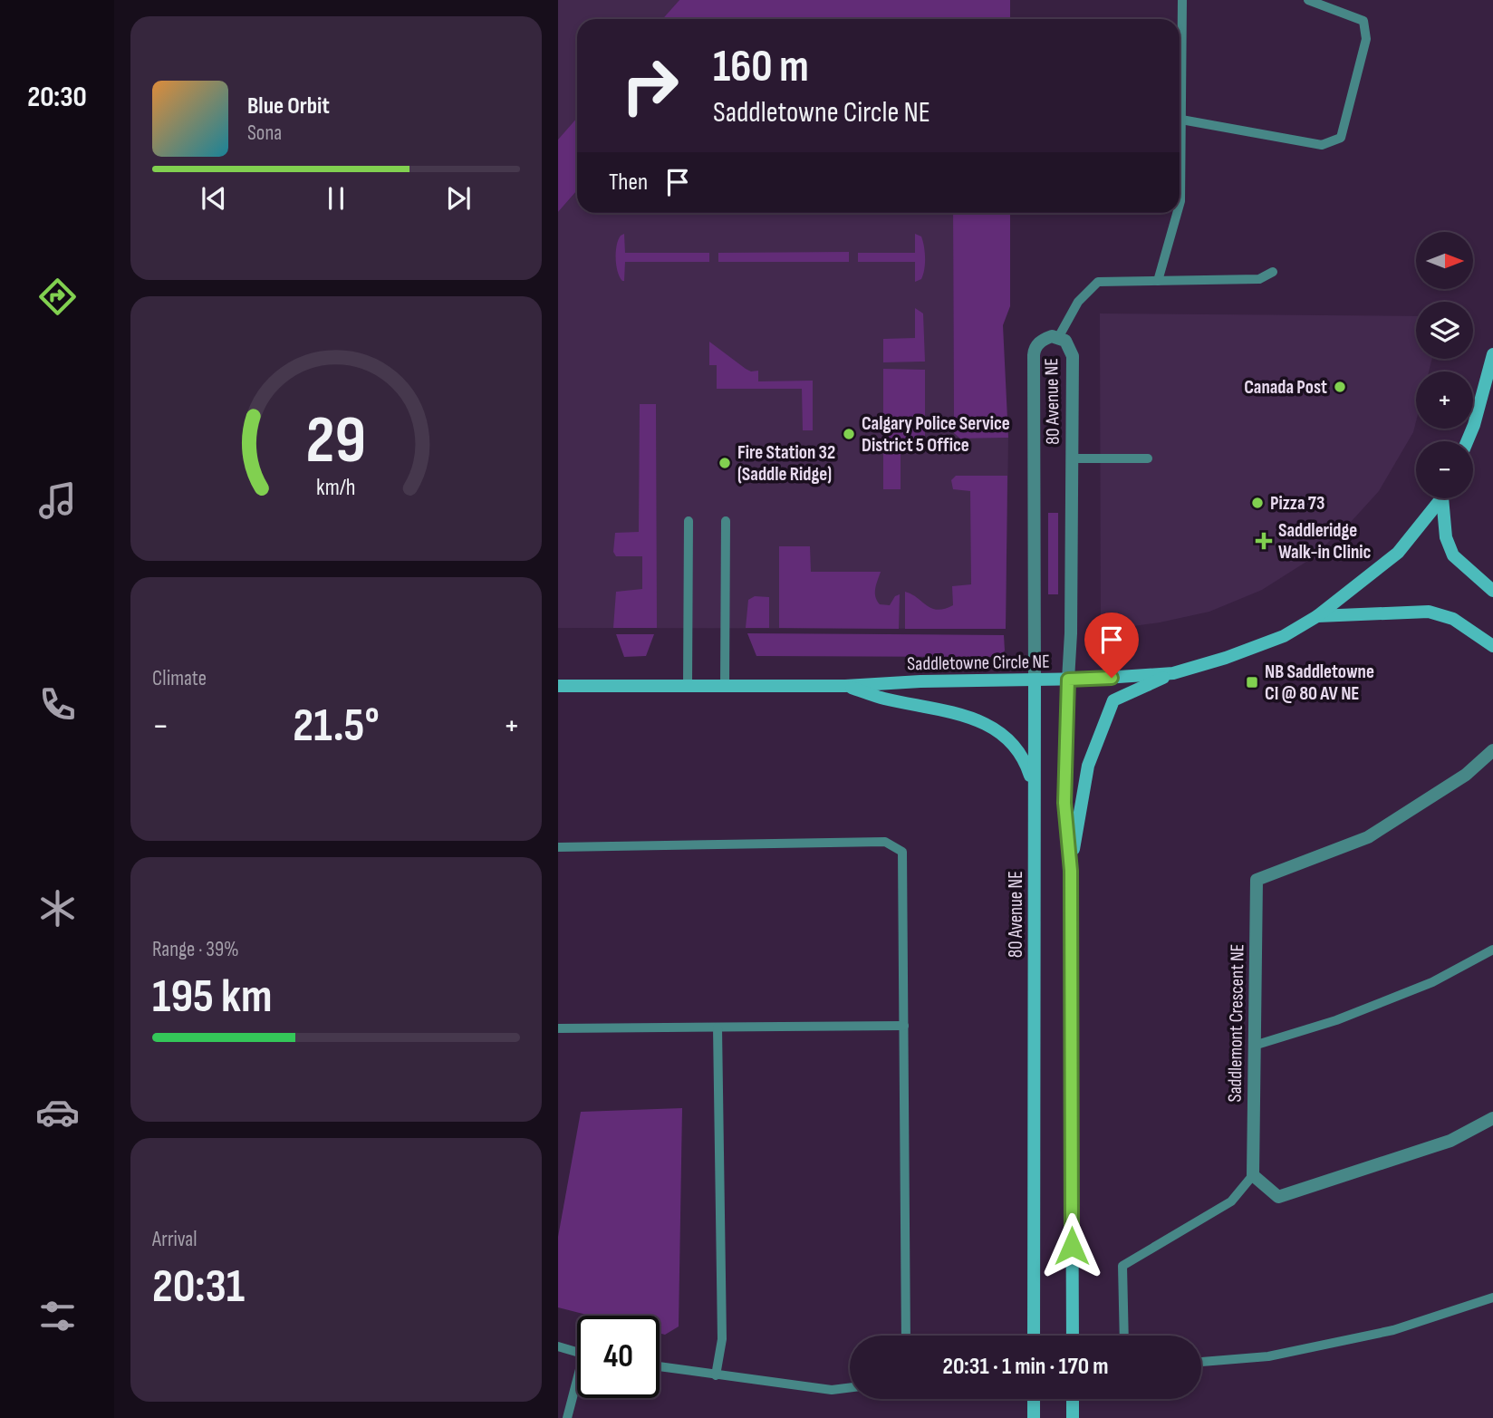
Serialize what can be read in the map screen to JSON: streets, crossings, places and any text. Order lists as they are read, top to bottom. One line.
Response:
{"streets":{"street":["80 Avenue NE","Saddletowne Circle NE","Saddlemont Crescent NE"]},"crossings":[["80 Avenue NE","Saddletowne Circle NE"]],"places":{"other":["Canada Post","Calgary Police Service District 5 Office","Fire Station 32 (Saddle Ridge)","Pizza 73"],"health":["Saddleridge Walk-in Clinic"],"transit":["NB Saddletowne CI @ 80 AV NE"]},"north":"right","page":{"tabs":"20:30","turn":["160 m","Saddletowne Circle NE"],"song":["Blue Orbit","Sona"],"then":"Then","map_buttons":["+","−"],"tile":["Climate",["Range · 39%","195 km"],["Arrival","20:31"]],"heat":["−","21.5°","+"],"limit":"40","trip":"20:31 · 1 min · 170 m","gauge":["29","km/h"]}}
